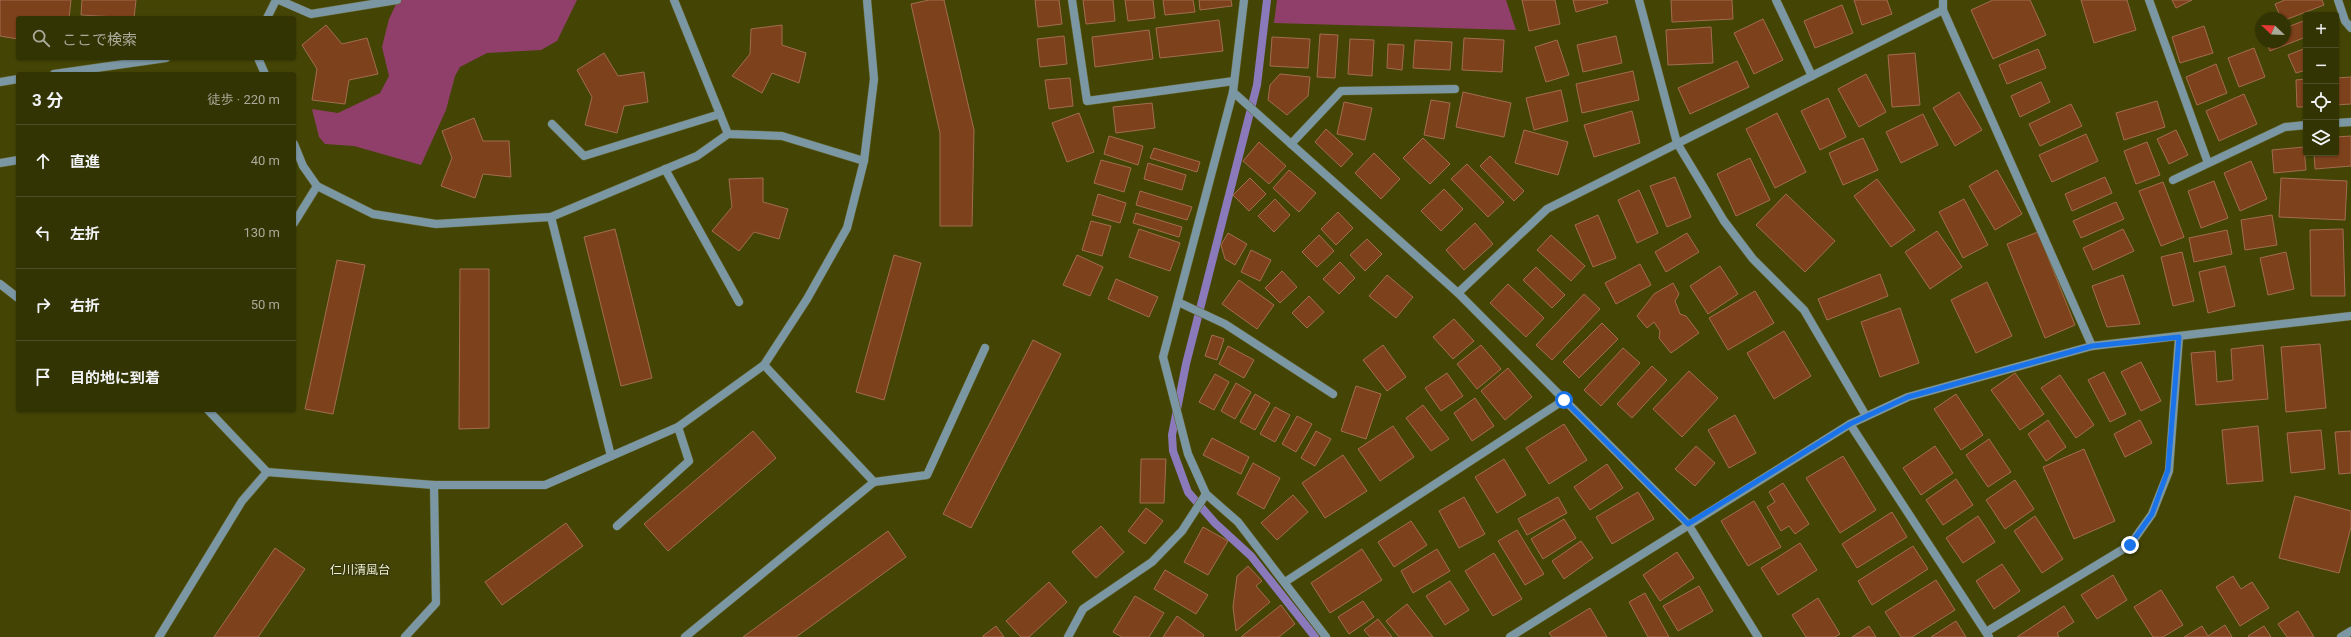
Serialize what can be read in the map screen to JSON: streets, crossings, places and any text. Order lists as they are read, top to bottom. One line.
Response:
{"districts":["仁川清風台"],"north":"top left","page":{"map_buttons":["+","−"],"search":"ここで検索","heading":["3 分","徒歩 · 220 m"],"list":[["直進","40 m"],["左折","130 m"],["右折","50 m"],"目的地に到着"]}}
